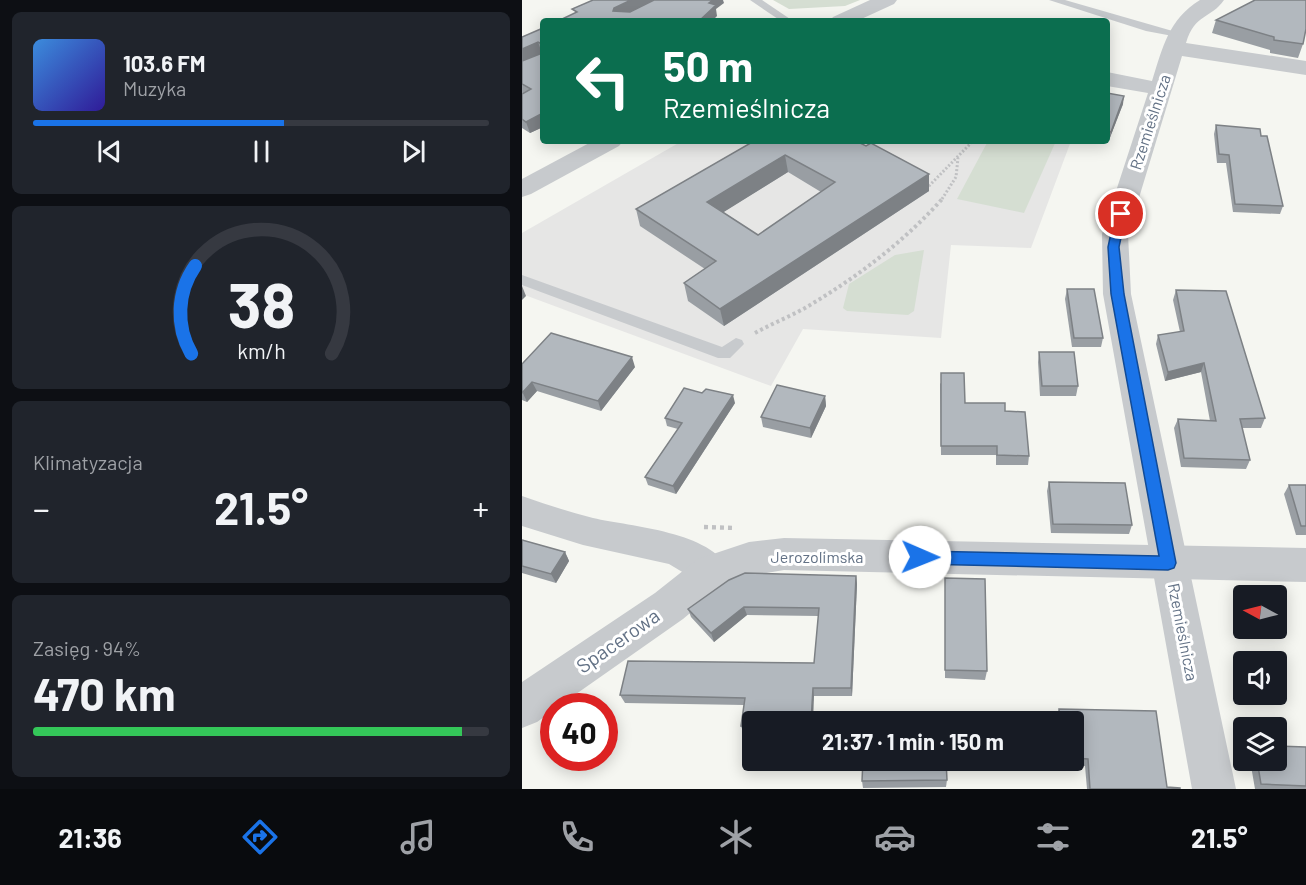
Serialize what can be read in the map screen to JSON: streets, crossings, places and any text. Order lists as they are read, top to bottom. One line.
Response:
{"streets":{"street":["Rzemieślnicza","Jerozolimska","Spacerowa"]},"crossings":[["Rzemieślnicza","Jerozolimska"],["Jerozolimska","Spacerowa"]],"north":"left","page":{"turn":["50 m","Rzemieślnicza"],"song":["103.6 FM","Muzyka"],"tile":["Klimatyzacja",["Zasięg · 94%","470 km"]],"heat":["−","21.5°","+"],"limit":"40","trip":"21:37 · 1 min · 150 m","tabs":["21:36","21.5°"],"gauge":["38","km/h"]}}
